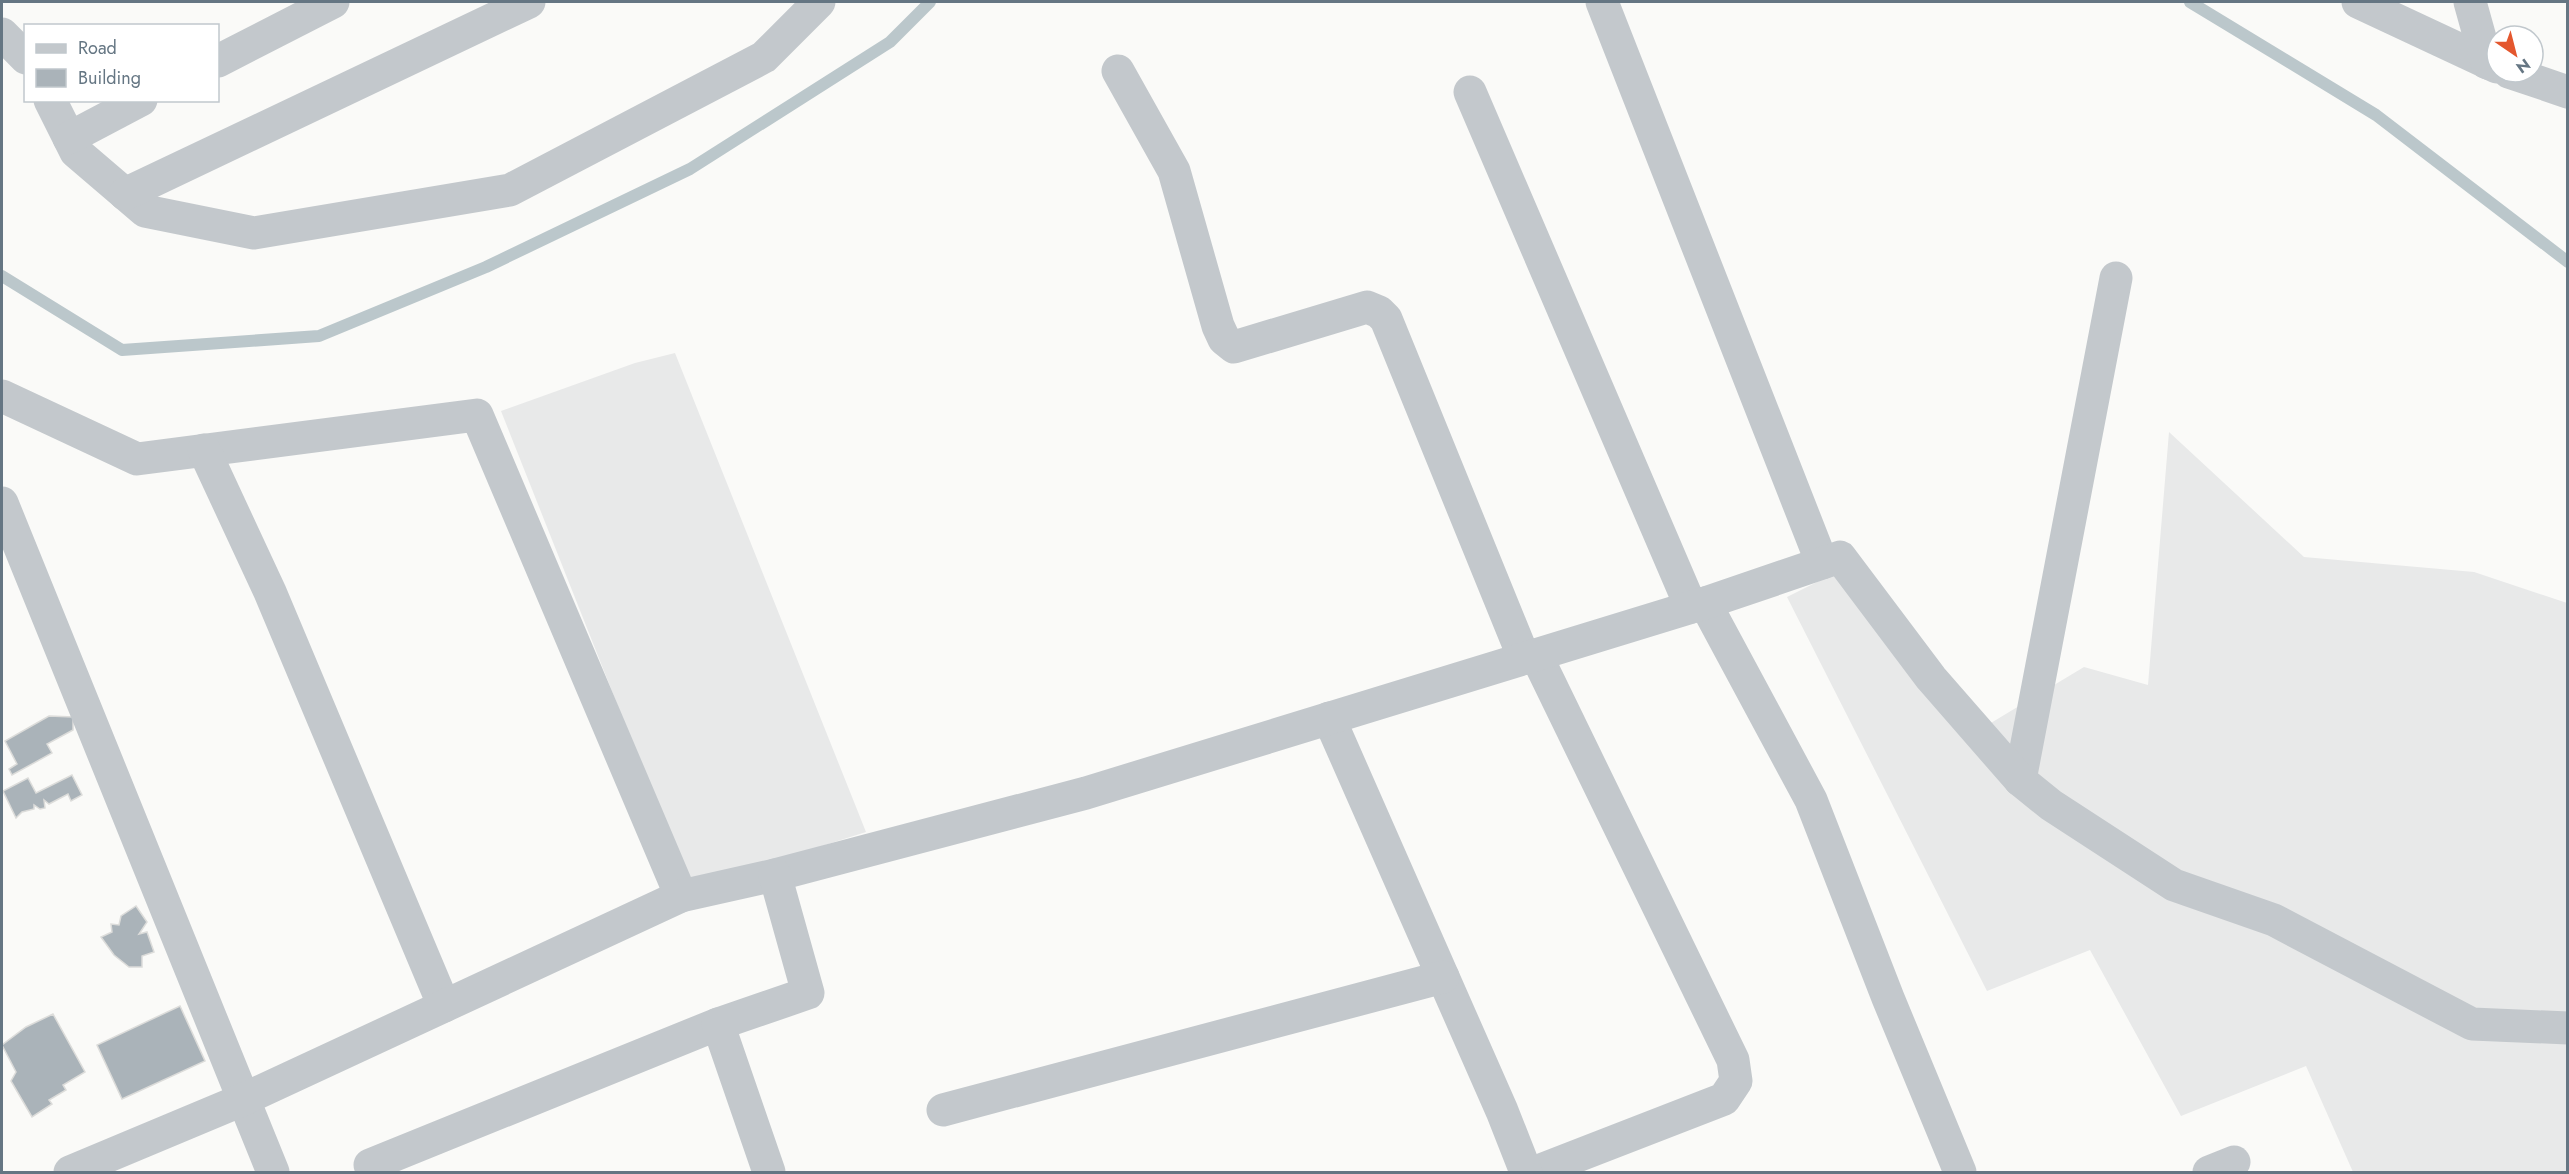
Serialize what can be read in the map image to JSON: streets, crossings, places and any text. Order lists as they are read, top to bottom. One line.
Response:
{"legend":["Road","Building"],"north":"bottom right"}
